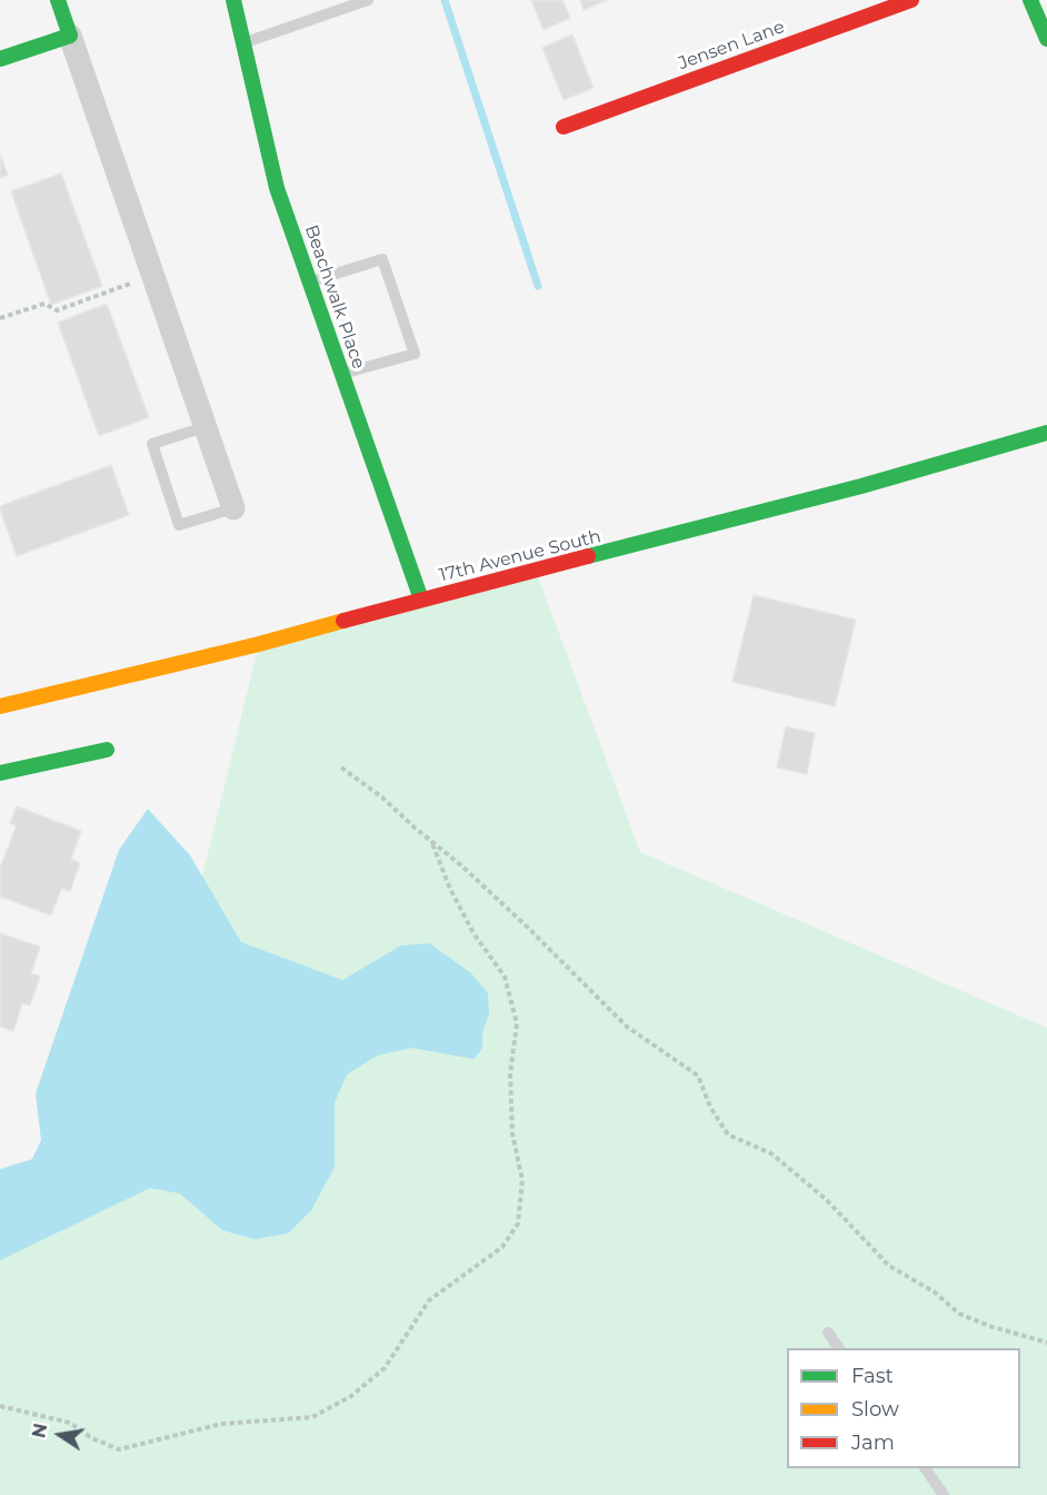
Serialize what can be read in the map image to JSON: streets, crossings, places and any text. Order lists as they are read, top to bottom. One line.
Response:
{"streets":{"street":["Jensen Lane","Beachwalk Place","17th Avenue South"]},"crossings":[["Beachwalk Place","17th Avenue South"]],"legend":["Fast","Slow","Jam"],"north":"left"}
